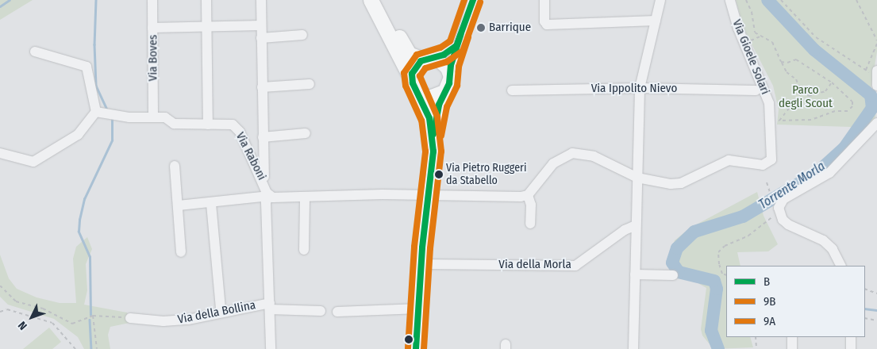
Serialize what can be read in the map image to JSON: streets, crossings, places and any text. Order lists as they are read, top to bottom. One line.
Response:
{"streets":{"street":["Via Gioele Solari","Via Boves","Via Ippolito Nievo","Via Raboni","Via della Morla","Via della Bollina"]},"crossings":[["Via Boves","Via Raboni"]],"water":["Torrente Morla"],"parks":["Parco degli Scout"],"places":["Barrique","Via Pietro Ruggeri da Stabello"],"lines":["transit line B","transit line 9A","transit line 9B"],"legend":["B","9B","9A"],"north":"bottom left"}
